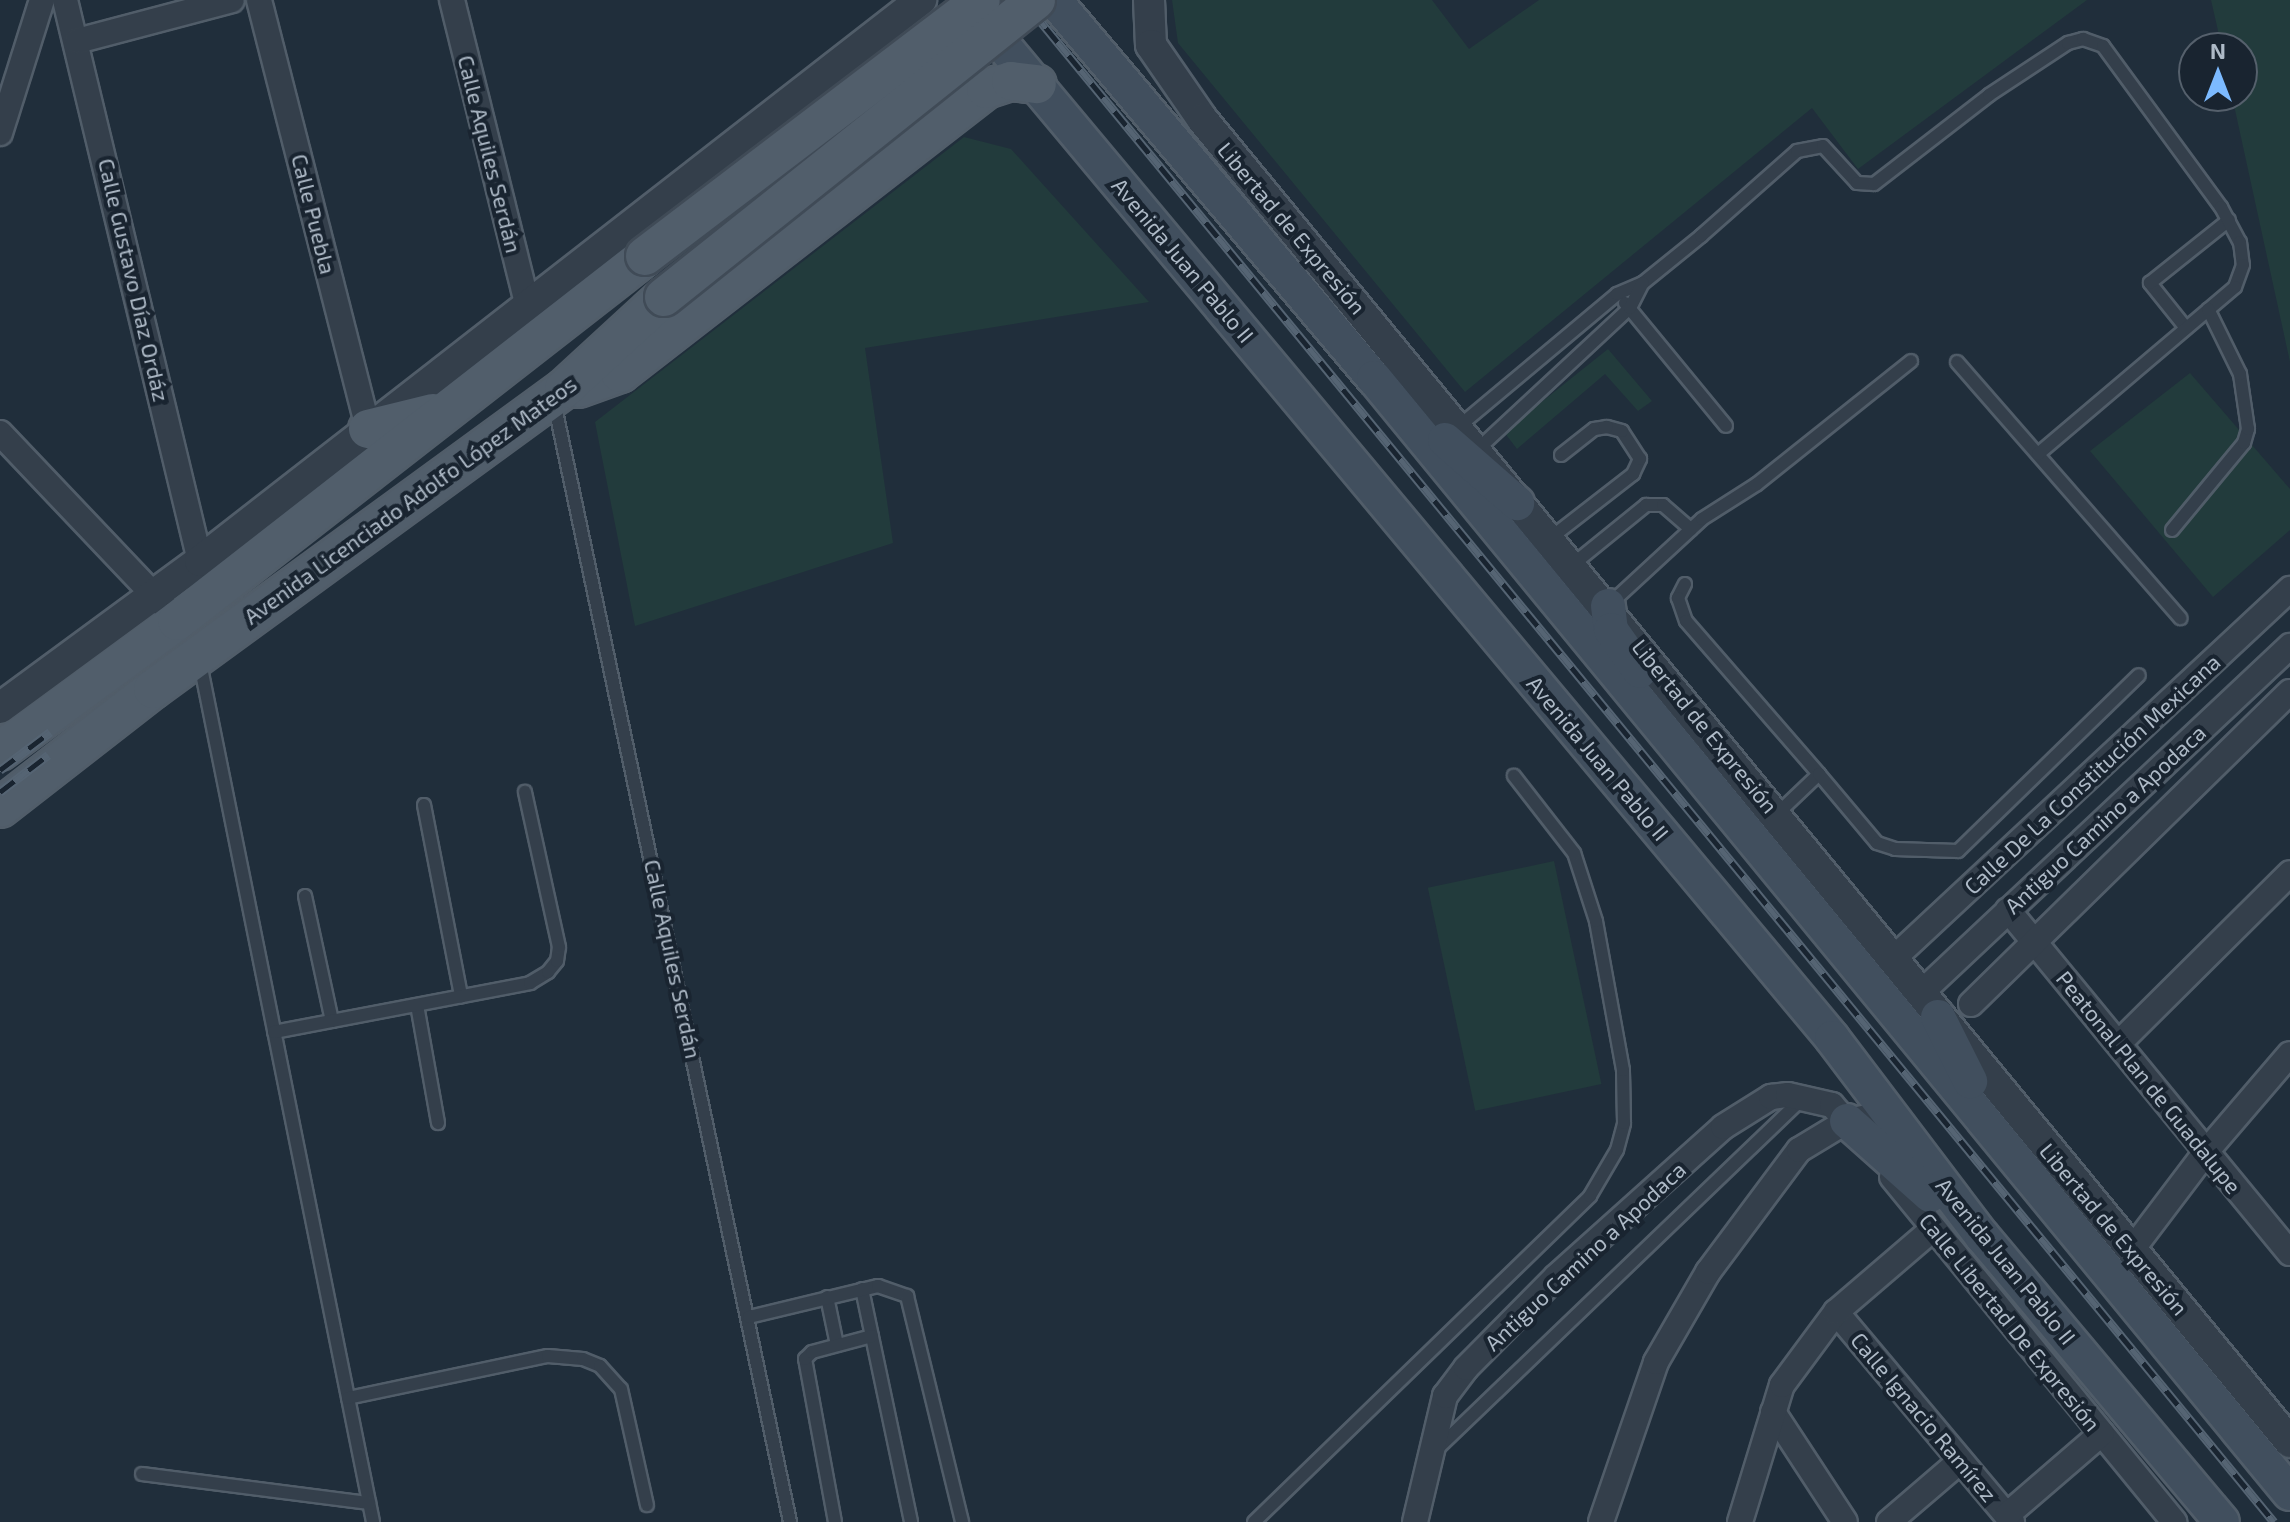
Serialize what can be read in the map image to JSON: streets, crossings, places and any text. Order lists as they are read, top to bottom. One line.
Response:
{"streets":{"main road":["Avenida Juan Pablo II","Avenida Licenciado Adolfo López Mateos"],"street":["Calle Aquiles Serdán","Calle Puebla","Libertad de Expresión","Calle Gustavo Díaz Ordáz","Calle De La Constitución Mexicana","Antiguo Camino a Apodaca","Peatonal Plan de Guadalupe","Calle Libertad De Expresión","Calle Ignacio Ramírez"]},"crossings":[["Calle Aquiles Serdán","Avenida Licenciado Adolfo López Mateos"],["Libertad de Expresión","Calle De La Constitución Mexicana"],["Libertad de Expresión","Antiguo Camino a Apodaca"],["Antiguo Camino a Apodaca","Peatonal Plan de Guadalupe"],["Antiguo Camino a Apodaca","Calle Libertad De Expresión"]],"north":"top"}
